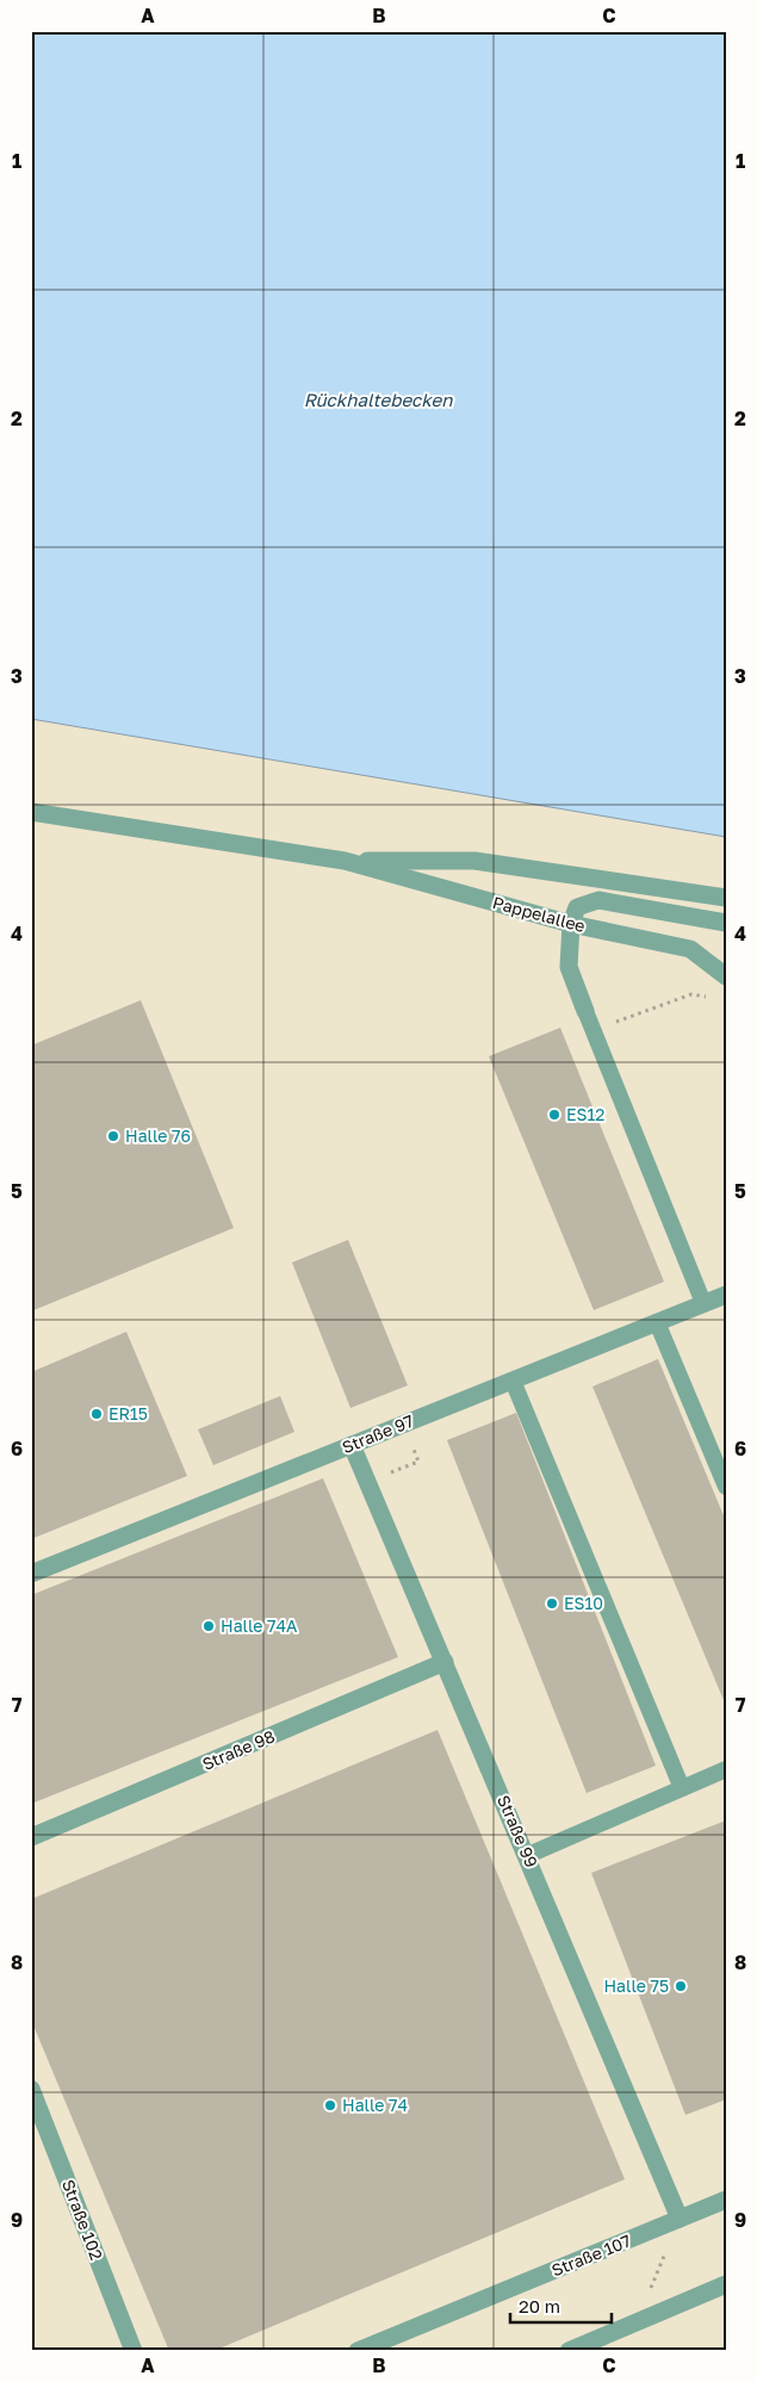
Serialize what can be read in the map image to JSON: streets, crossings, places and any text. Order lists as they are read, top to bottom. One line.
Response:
{"streets":{"street":["Pappelallee","Straße 97","Straße 98","Straße 99","Straße 102","Straße 107"]},"crossings":[["Straße 97","Straße 99"],["Straße 98","Straße 99"],["Straße 99","Straße 107"]],"water":["Rückhaltebecken"],"places":["ES12","Halle 76","ER15","ES10","Halle 74A","Halle 75","Halle 74"],"scale_bar":"20 m","grid":{"columns":["A","B","C"],"rows":["1","2","3","4","5","6","7","8","9"]}}
